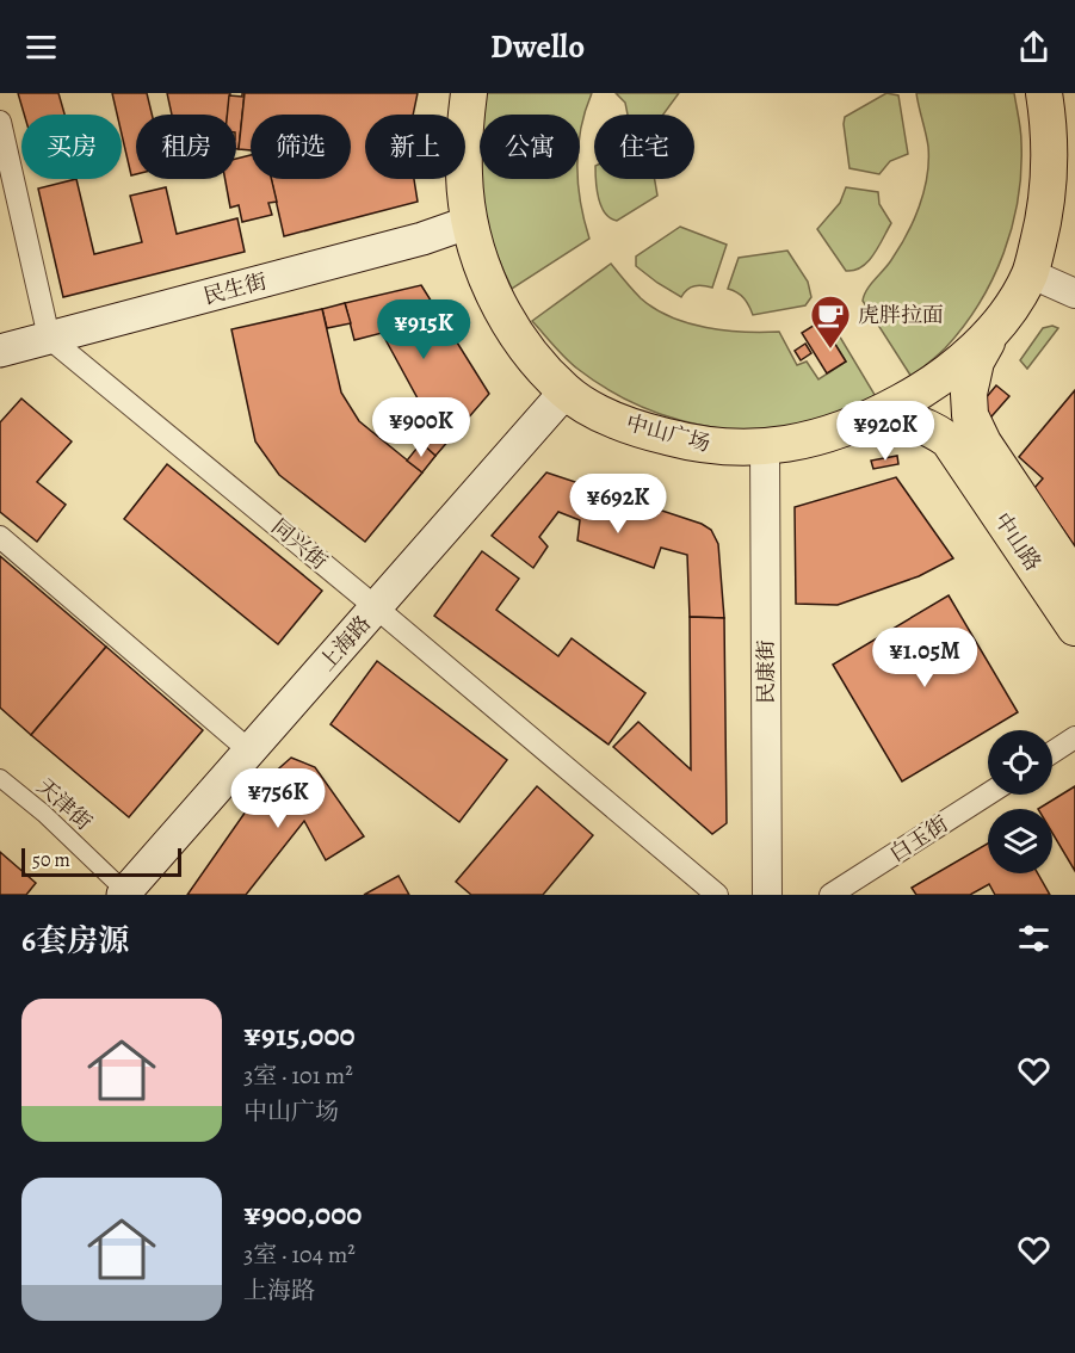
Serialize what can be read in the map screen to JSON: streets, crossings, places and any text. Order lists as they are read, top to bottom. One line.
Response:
{"streets":{"main road":["民生街","中山广场","中山路","上海路"],"street":["同兴街","民康街","天津街","白玉街"]},"crossings":[["民生街","中山广场"],["民生街","同兴街"],["中山广场","上海路"],["中山广场","民康街"],["同兴街","上海路"],["上海路","天津街"]],"places":{"cafe":["虎胖拉面"]},"scale_bar":"50 m","page":{"header":"Dwello","chip":["买房","租房","筛选","新上","公寓","住宅"],"price":["¥915K","¥900K","¥920K","¥692K","¥1.05M","¥756K"],"scale":"50 m","heading":"6套房源","list":[{"name":"¥915,000","note":"3室 · 101 m² · 中山广场"},{"name":"¥900,000","note":"3室 · 104 m² · 上海路"}]}}
